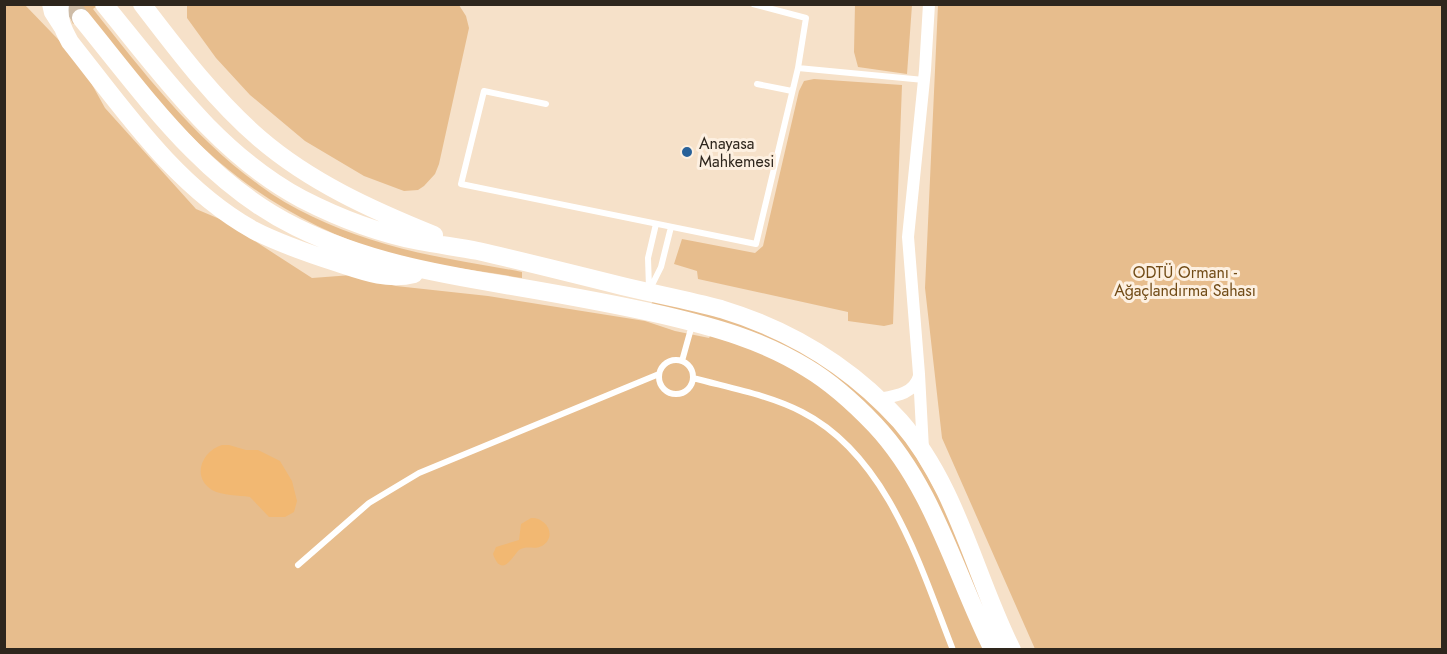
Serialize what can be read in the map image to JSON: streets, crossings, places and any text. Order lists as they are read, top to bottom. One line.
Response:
{"parks":["ODTÜ Ormanı - Ağaçlandırma Sahası"],"places":["Anayasa Mahkemesi"]}
